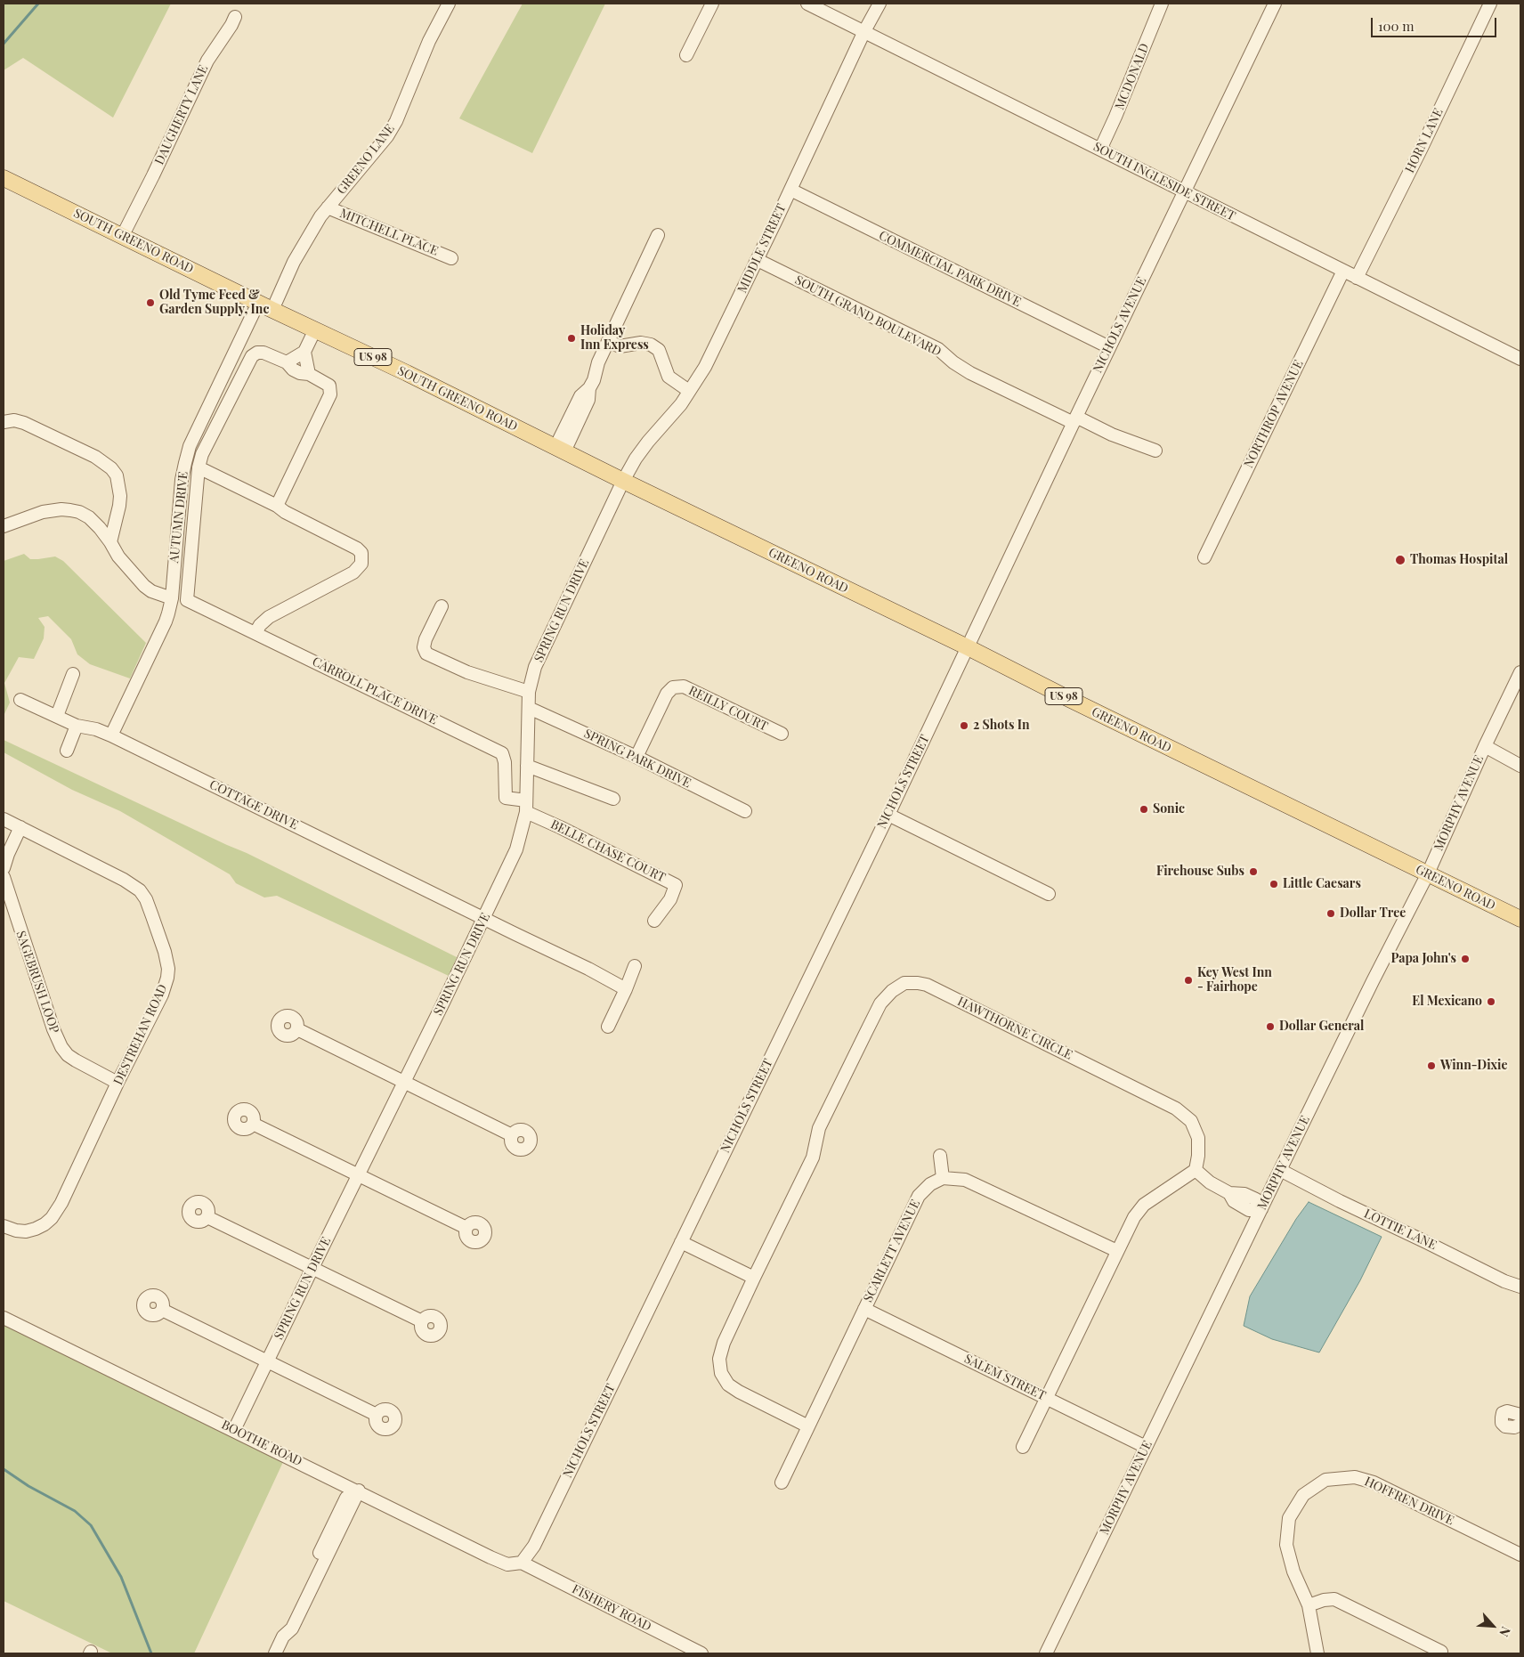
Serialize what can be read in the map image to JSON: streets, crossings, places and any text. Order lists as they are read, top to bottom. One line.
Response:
{"streets":{"main road":["SOUTH GREENO ROAD","US 98","GREENO ROAD"],"street":["MCDONALD","DAUGHERTY LANE","HORN LANE","GREENO LANE","SOUTH INGLESIDE STREET","MITCHELL PLACE","MIDDLE STREET","COMMERCIAL PARK DRIVE","SOUTH GRAND BOULEVARD","NICHOLS AVENUE","NORTHROP AVENUE","AUTUMN DRIVE","SPRING RUN DRIVE","CARROLL PLACE DRIVE","REILLY COURT","SPRING PARK DRIVE","NICHOLS STREET","MORPHY AVENUE","COTTAGE DRIVE","BELLE CHASE COURT","SAGEBRUSH LOOP","HAWTHORNE CIRCLE","DESTREHAN ROAD","LOTTIE LANE","SCARLETT AVENUE","SALEM STREET","BOOTHE ROAD","HOFFREN DRIVE","FISHERY ROAD"]},"crossings":[["MCDONALD","SOUTH INGLESIDE STREET"],["DAUGHERTY LANE","SOUTH GREENO ROAD"],["HORN LANE","SOUTH INGLESIDE STREET"],["GREENO LANE","MITCHELL PLACE"],["GREENO LANE","SOUTH GREENO ROAD"],["SOUTH INGLESIDE STREET","MIDDLE STREET"],["SOUTH INGLESIDE STREET","NICHOLS AVENUE"],["SOUTH INGLESIDE STREET","NORTHROP AVENUE"],["SOUTH GREENO ROAD","MIDDLE STREET"],["SOUTH GREENO ROAD","AUTUMN DRIVE"],["SOUTH GREENO ROAD","GREENO ROAD"],["SOUTH GREENO ROAD","SPRING RUN DRIVE"],["MIDDLE STREET","COMMERCIAL PARK DRIVE"],["MIDDLE STREET","SOUTH GRAND BOULEVARD"],["MIDDLE STREET","GREENO ROAD"],["MIDDLE STREET","SPRING RUN DRIVE"],["COMMERCIAL PARK DRIVE","NICHOLS AVENUE"],["SOUTH GRAND BOULEVARD","NICHOLS AVENUE"],["NICHOLS AVENUE","GREENO ROAD"],["NICHOLS AVENUE","NICHOLS STREET"],["AUTUMN DRIVE","COTTAGE DRIVE"],["GREENO ROAD","SPRING RUN DRIVE"],["GREENO ROAD","NICHOLS STREET"],["GREENO ROAD","MORPHY AVENUE"],["SPRING RUN DRIVE","CARROLL PLACE DRIVE"],["SPRING RUN DRIVE","SPRING PARK DRIVE"],["SPRING RUN DRIVE","COTTAGE DRIVE"],["SPRING RUN DRIVE","BELLE CHASE COURT"],["SPRING RUN DRIVE","BOOTHE ROAD"],["CARROLL PLACE DRIVE","BELLE CHASE COURT"],["REILLY COURT","SPRING PARK DRIVE"],["NICHOLS STREET","BOOTHE ROAD"],["NICHOLS STREET","FISHERY ROAD"],["MORPHY AVENUE","LOTTIE LANE"],["MORPHY AVENUE","SALEM STREET"],["SAGEBRUSH LOOP","DESTREHAN ROAD"],["HAWTHORNE CIRCLE","SCARLETT AVENUE"],["SCARLETT AVENUE","SALEM STREET"],["BOOTHE ROAD","FISHERY ROAD"]],"places":["Old Tyme Feed & Garden Supply, Inc","Holiday Inn Express","Thomas Hospital","2 Shots In","Sonic","Firehouse Subs","Little Caesars","Dollar Tree","Papa John's","Key West Inn - Fairhope","El Mexicano","Dollar General","Winn-Dixie"],"scale_bar":"100 m","north":"bottom right"}
